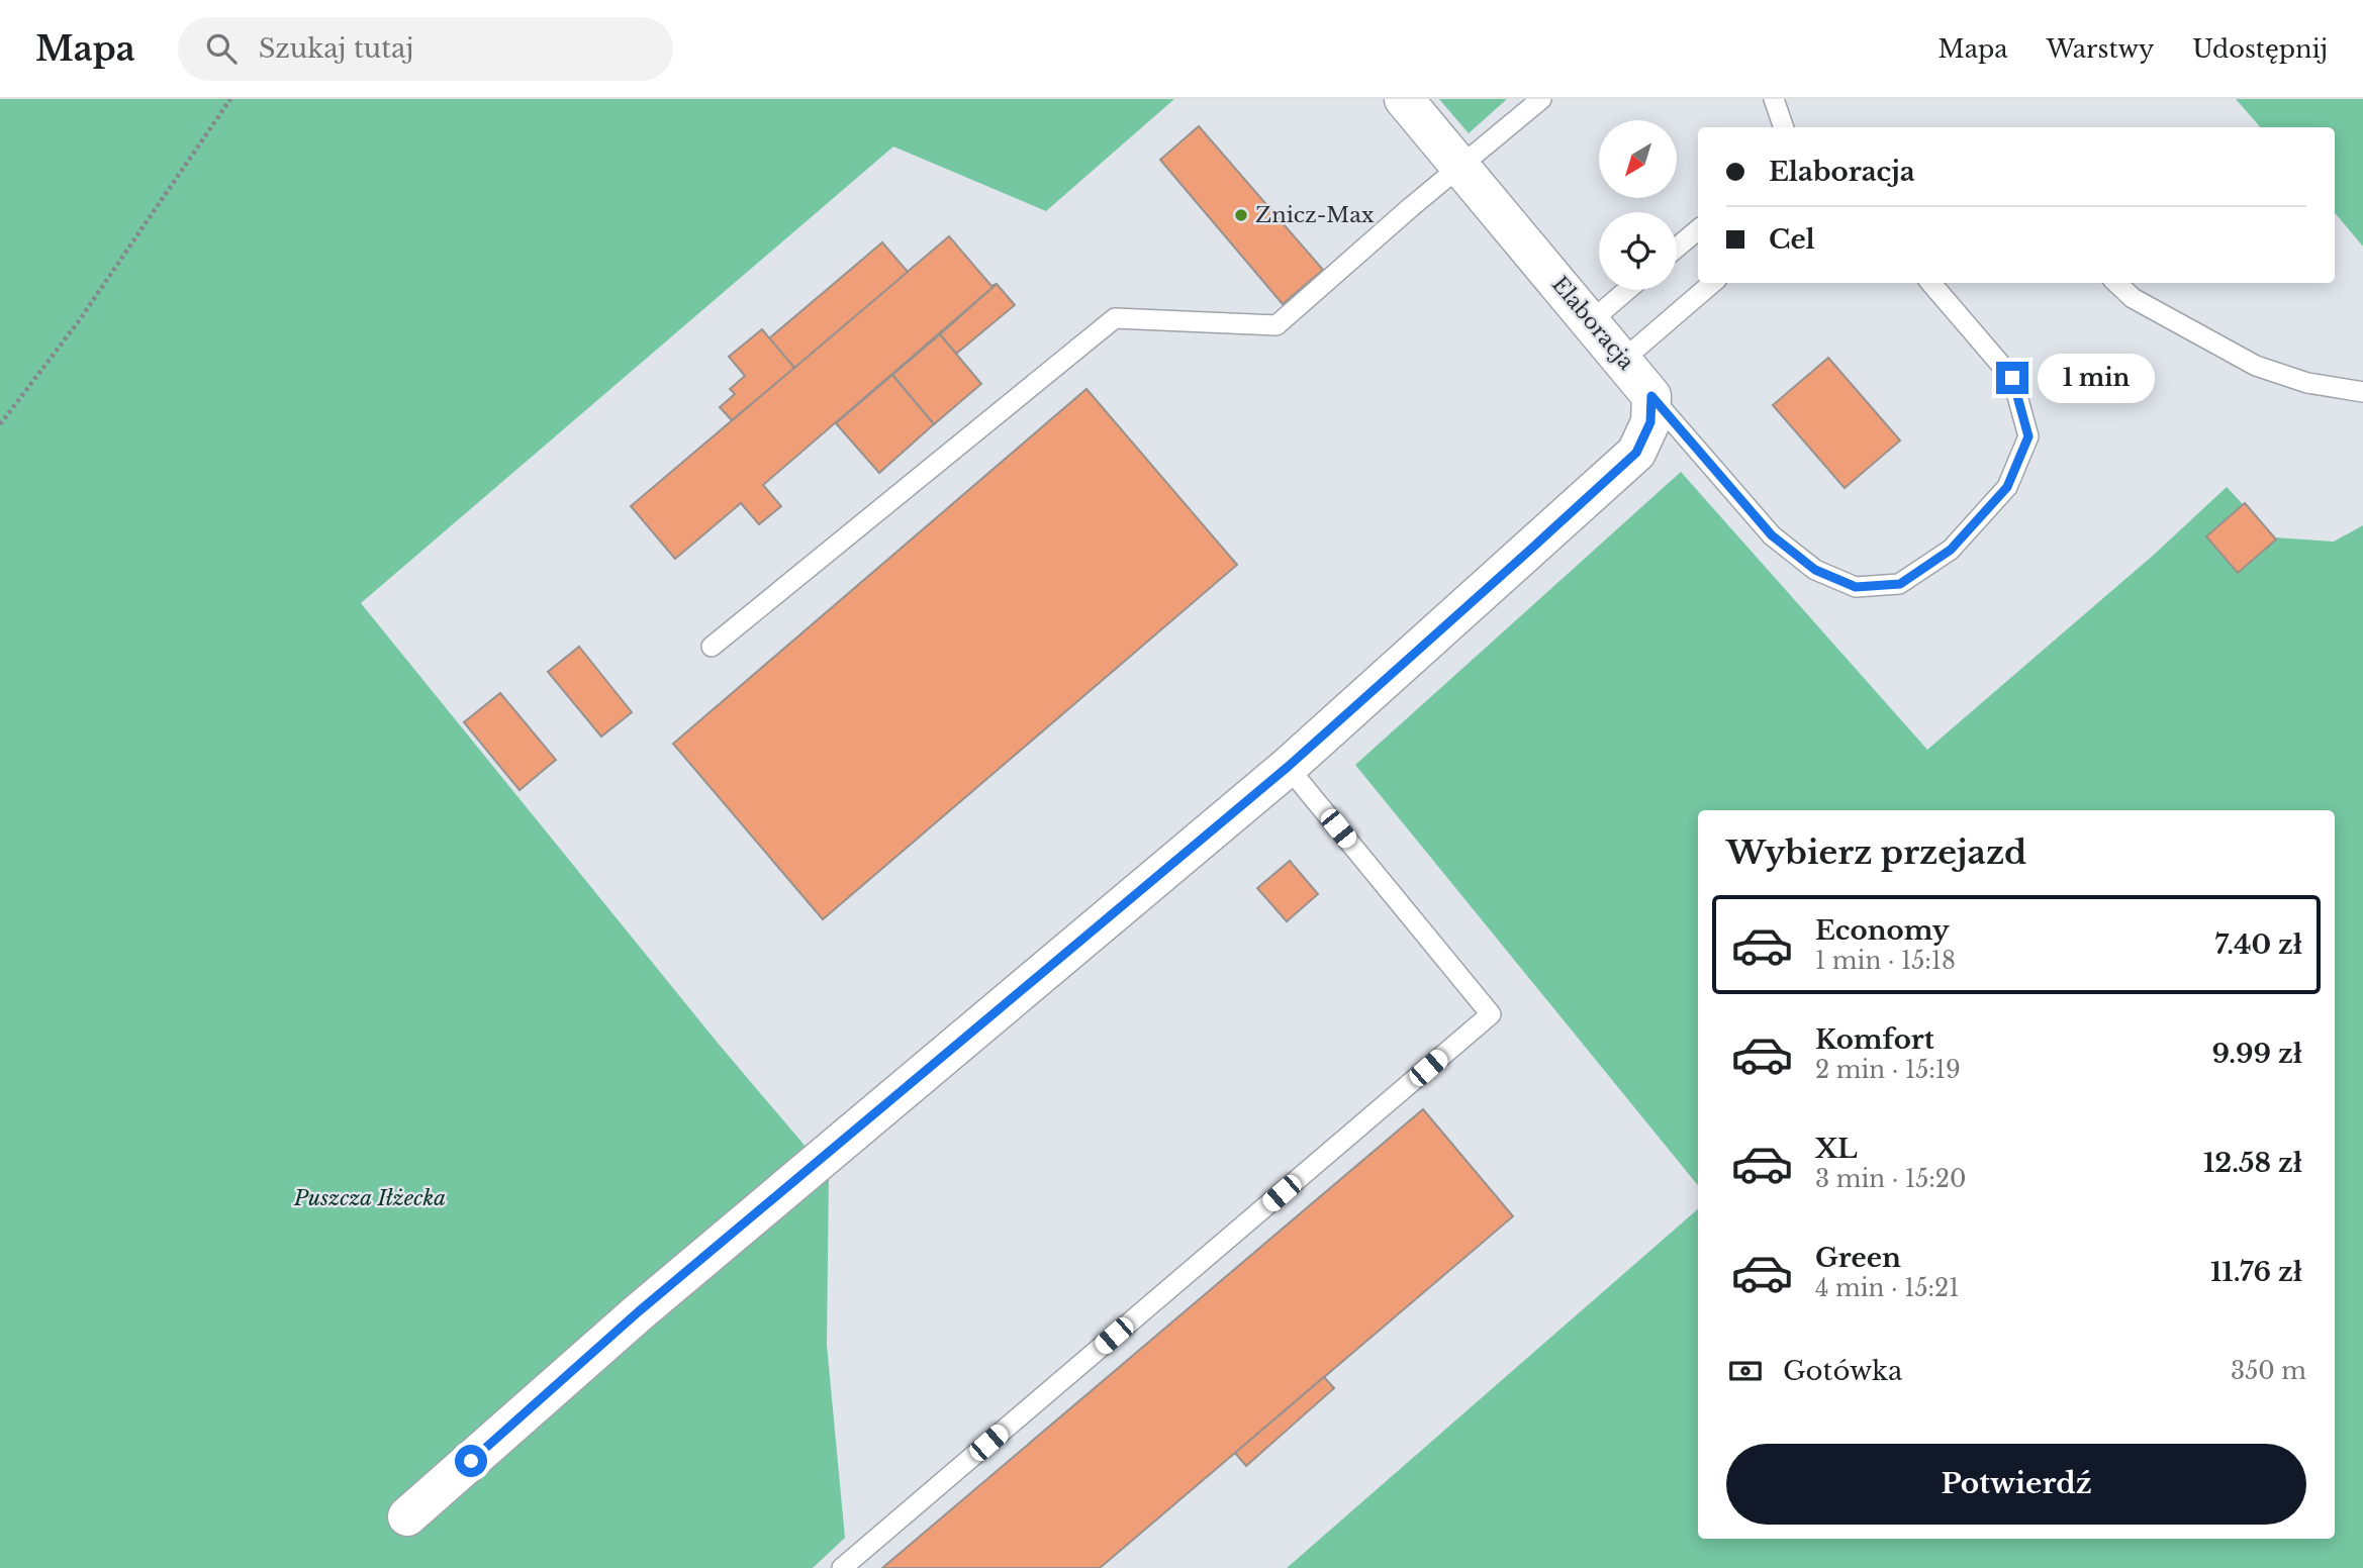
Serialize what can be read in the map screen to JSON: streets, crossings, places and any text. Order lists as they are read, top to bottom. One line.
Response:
{"streets":{"street":["Elaboracja"]},"parks":["Puszcza Iłżecka"],"places":["Znicz-Max"],"north":"bottom left","page":{"header":"Mapa","search":"Szukaj tutaj","nav":["Mapa","Warstwy","Udostępnij"],"banner":["Elaboracja","Cel"],"bubble":"1 min","heading":"Wybierz przejazd","list":[{"name":"Economy","note":"1 min · 15:18","value":"7.40 zł"},{"name":"Komfort","note":"2 min · 15:19","value":"9.99 zł"},{"name":"XL","note":"3 min · 15:20","value":"12.58 zł"},{"name":"Green","note":"4 min · 15:21","value":"11.76 zł"}],"pay":["Gotówka","350 m"],"buttons":"Potwierdź"}}
